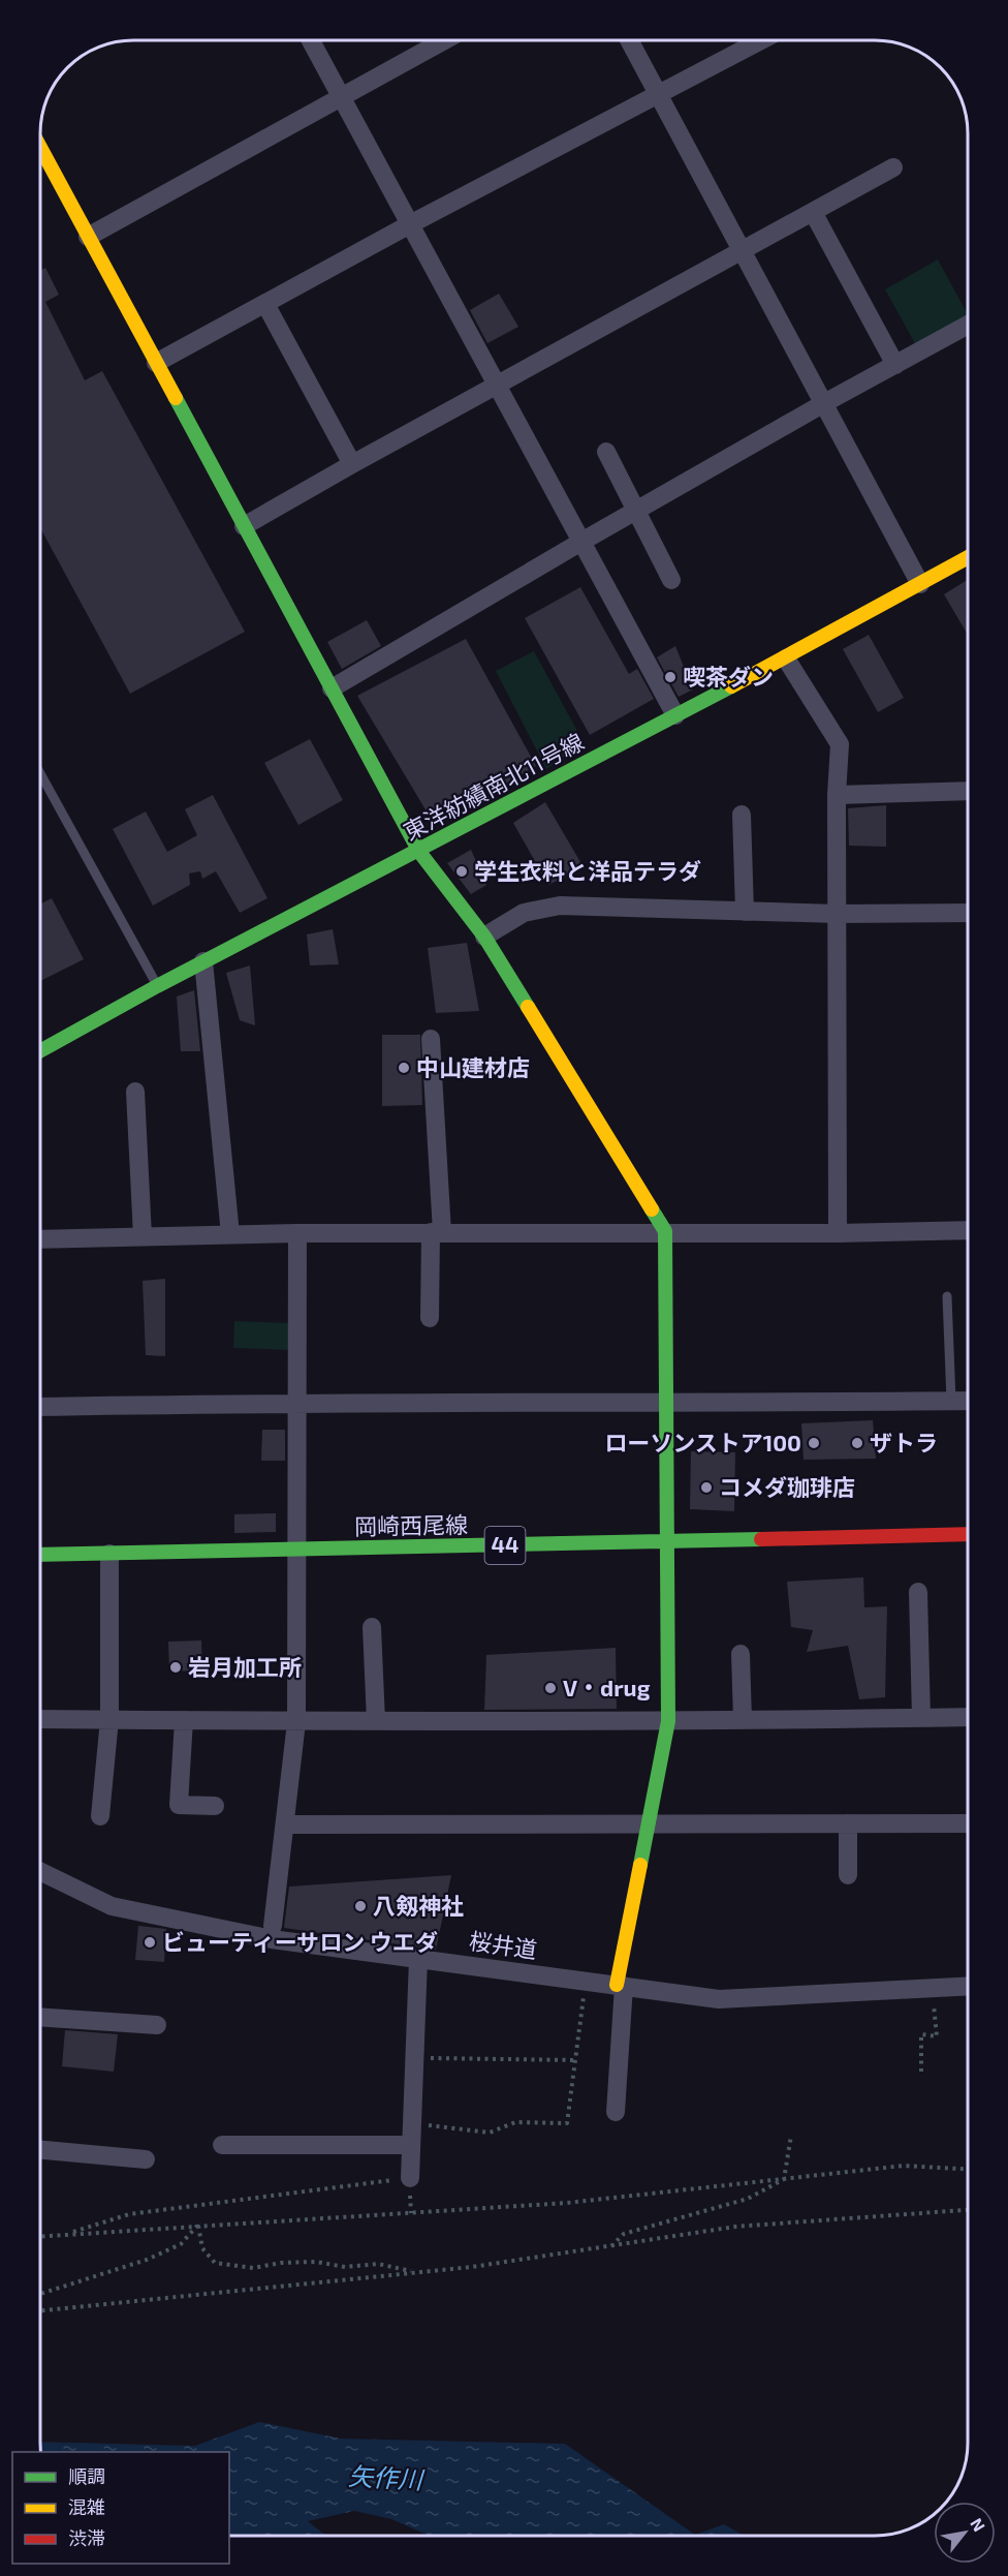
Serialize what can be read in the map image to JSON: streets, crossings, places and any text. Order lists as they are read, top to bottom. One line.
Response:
{"streets":{"street":["東洋紡績南北11号線","岡崎西尾線","44","桜井道"]},"water":["矢作川"],"places":["喫茶ダン","学生衣料と洋品テラダ","中山建材店","ローソンストア100","ザトラ","コメダ珈琲店","岩月加工所","V・drug","八剱神社","ビューティーサロン ウエダ"],"legend":["順調","混雑","渋滞"],"north":"top right"}
